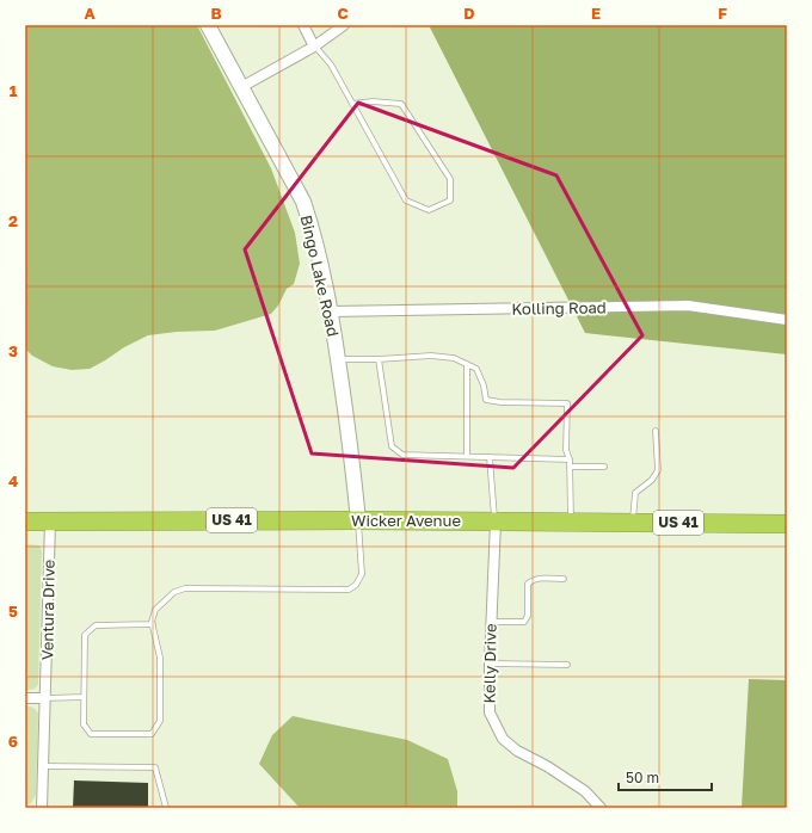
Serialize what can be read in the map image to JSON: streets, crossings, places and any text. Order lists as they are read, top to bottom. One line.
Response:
{"streets":{"highway":["US 41","Wicker Avenue"],"street":["Bingo Lake Road","Kolling Road","Ventura Drive","Kelly Drive"]},"crossings":[["Bingo Lake Road","Kolling Road"],["Bingo Lake Road","Wicker Avenue"],["Wicker Avenue","Ventura Drive"],["Wicker Avenue","Kelly Drive"]],"scale_bar":"50 m","grid":{"columns":["A","B","C","D","E","F"],"rows":["1","2","3","4","5","6"]}}
